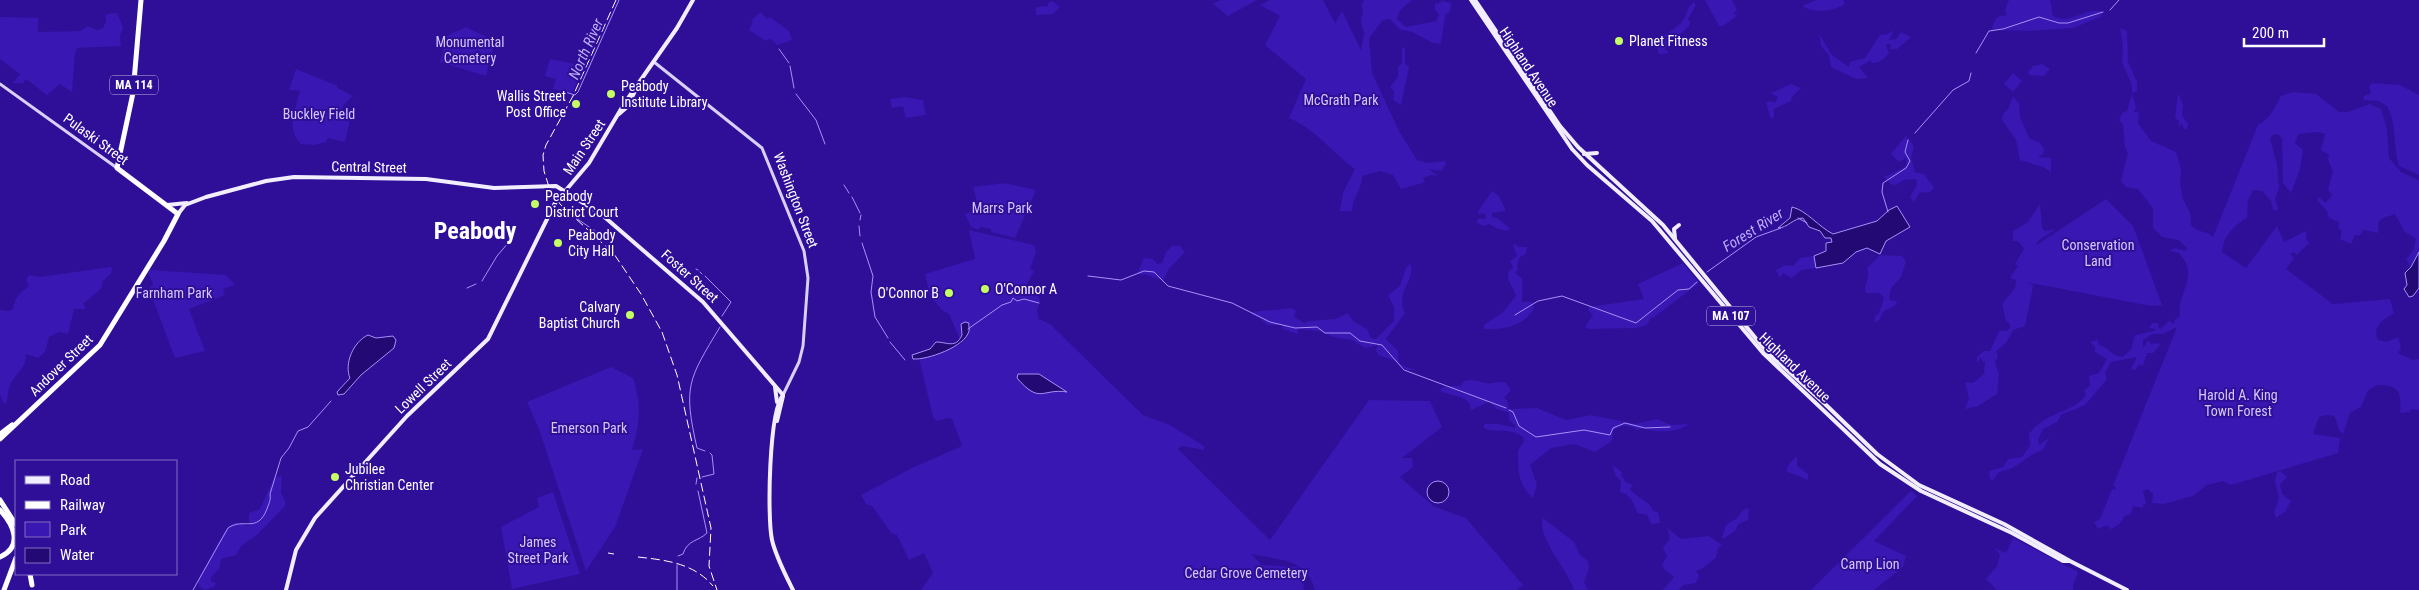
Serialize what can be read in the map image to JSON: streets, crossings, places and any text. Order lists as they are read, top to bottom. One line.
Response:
{"streets":{"highway":["MA 114","Pulaski Street","Andover Street"],"main road":["Highland Avenue","Main Street","Central Street","Washington Street","Foster Street","MA 107","Lowell Street"]},"crossings":[["MA 114","Pulaski Street"],["Pulaski Street","Central Street"],["Pulaski Street","Andover Street"],["Main Street","Central Street"],["Main Street","Washington Street"],["Main Street","Foster Street"],["Main Street","Lowell Street"],["Central Street","Foster Street"],["Central Street","Andover Street"],["Central Street","Lowell Street"],["Washington Street","Foster Street"],["Foster Street","Lowell Street"]],"districts":["Peabody"],"water":["North River","Forest River"],"parks":["Monumental Cemetery","McGrath Park","Buckley Field","Marrs Park","Conservation Land","Farnham Park","Harold A. King Town Forest","Emerson Park","James Street Park","Camp Lion","Cedar Grove Cemetery"],"places":["Planet Fitness","Peabody Institute Library","Wallis Street Post Office","Peabody District Court","Peabody City Hall","O'Connor A","O'Connor B","Calvary Baptist Church","Jubilee Christian Center"],"legend":["Road","Railway","Park","Water"],"scale_bar":"200 m"}
